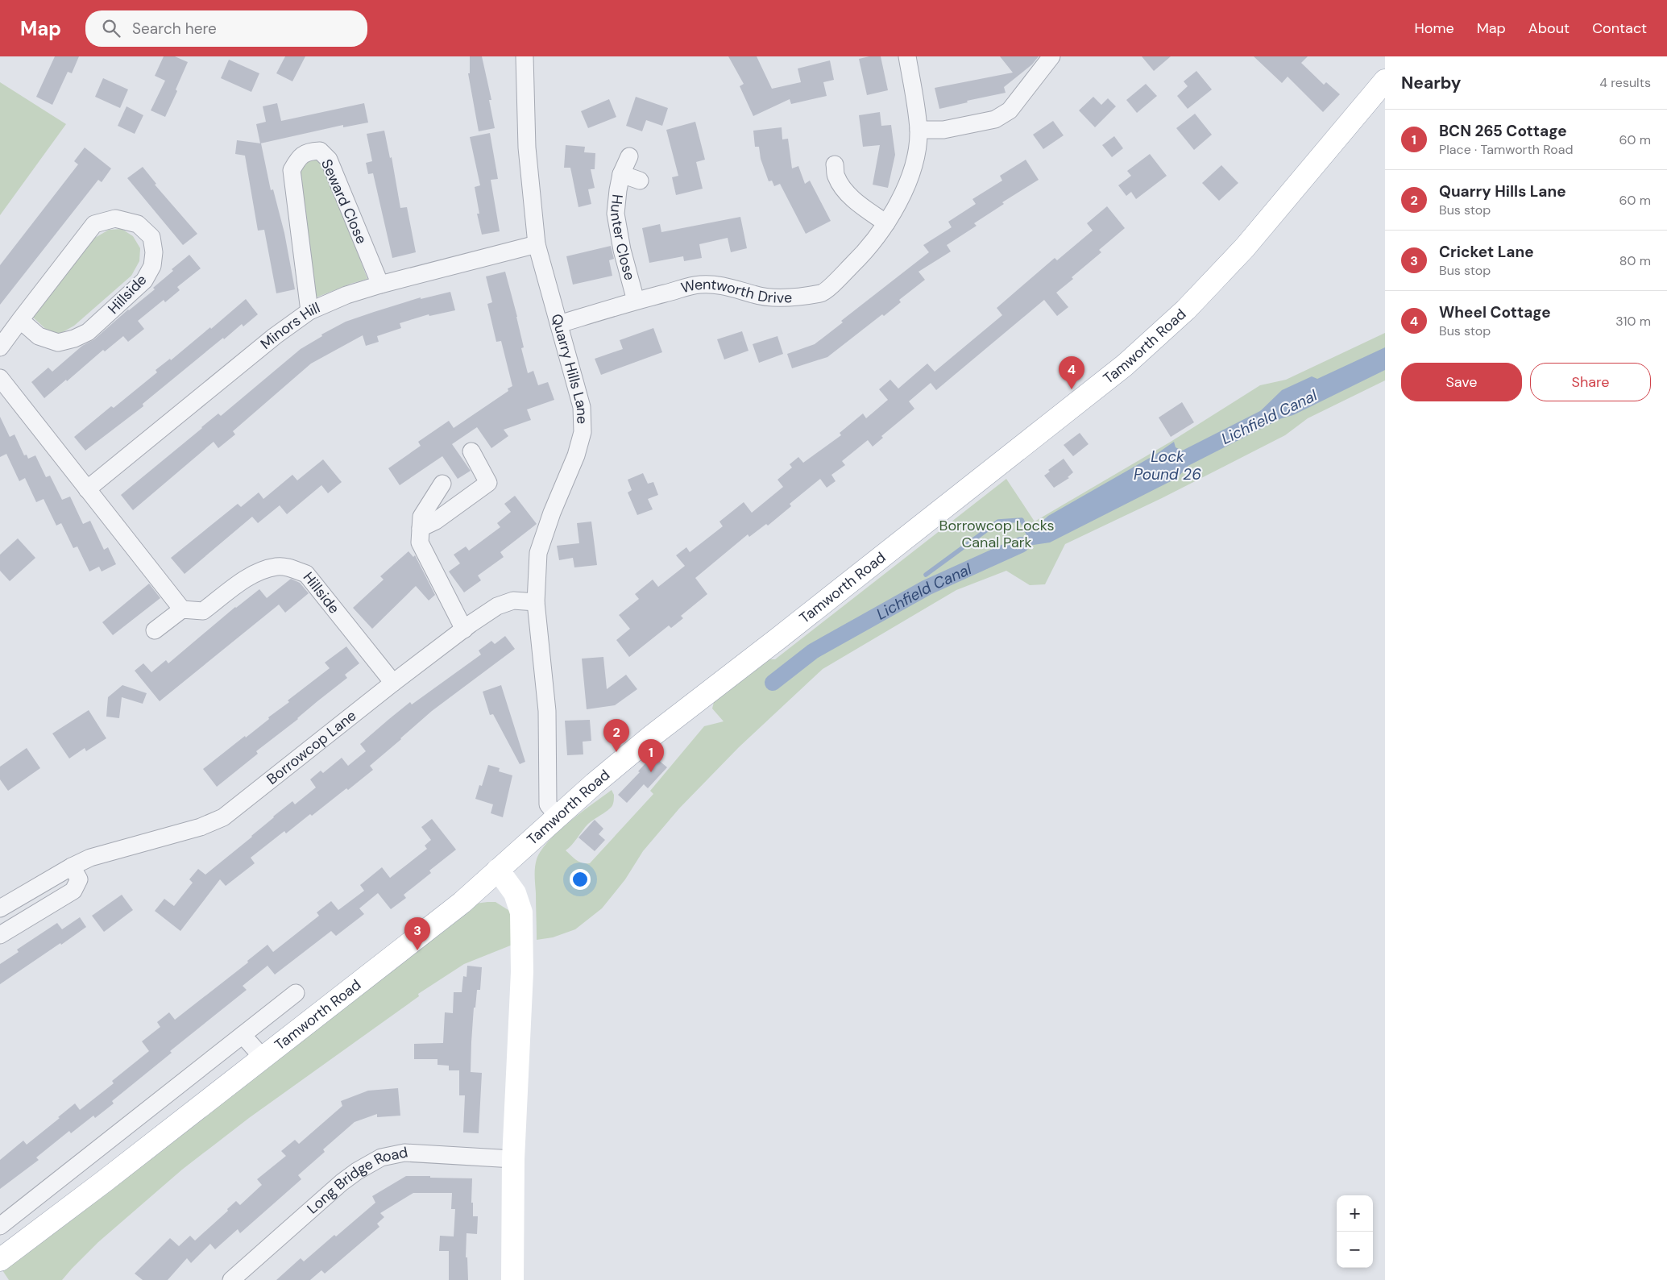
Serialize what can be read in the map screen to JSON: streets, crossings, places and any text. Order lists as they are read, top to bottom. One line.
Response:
{"streets":{"main road":["Tamworth Road"],"street":["Seward Close","Hunter Close","Wentworth Drive","Hillside","Minors Hill","Quarry Hills Lane","Borrowcop Lane","Long Bridge Road"]},"crossings":[["Seward Close","Minors Hill"],["Hunter Close","Wentworth Drive"],["Wentworth Drive","Quarry Hills Lane"],["Hillside","Borrowcop Lane"],["Minors Hill","Quarry Hills Lane"],["Tamworth Road","Quarry Hills Lane"],["Quarry Hills Lane","Borrowcop Lane"]],"water":["Lichfield Canal","Lock Pound 26"],"parks":["Borrowcop Locks Canal Park"],"page":{"header":"Map","search":"Search here","nav":["Home","Map","About","Contact"],"heading":["Nearby","4 results"],"list":[{"mark":"1","name":"BCN 265 Cottage","note":"Place · Tamworth Road","value":"60 m"},{"mark":"2","name":"Quarry Hills Lane","note":"Bus stop","value":"60 m"},{"mark":"3","name":"Cricket Lane","note":"Bus stop","value":"80 m"},{"mark":"4","name":"Wheel Cottage","note":"Bus stop","value":"310 m"}],"buttons":["Save","Share"],"pins":["4","2","1","3"],"map_buttons":["+","−"]}}
